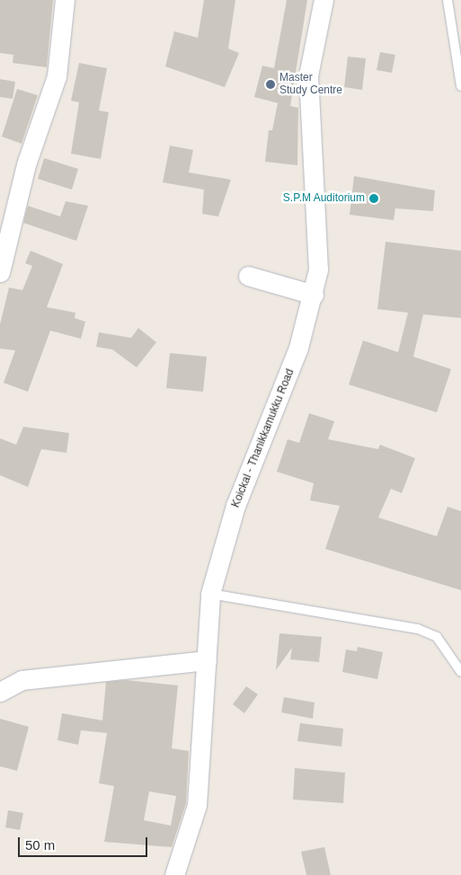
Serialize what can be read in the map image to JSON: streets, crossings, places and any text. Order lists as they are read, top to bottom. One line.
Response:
{"streets":{"street":["Koickal - Thanikkamukku Road"]},"places":["Master Study Centre","S.P.M Auditorium"],"scale_bar":"50 m"}
